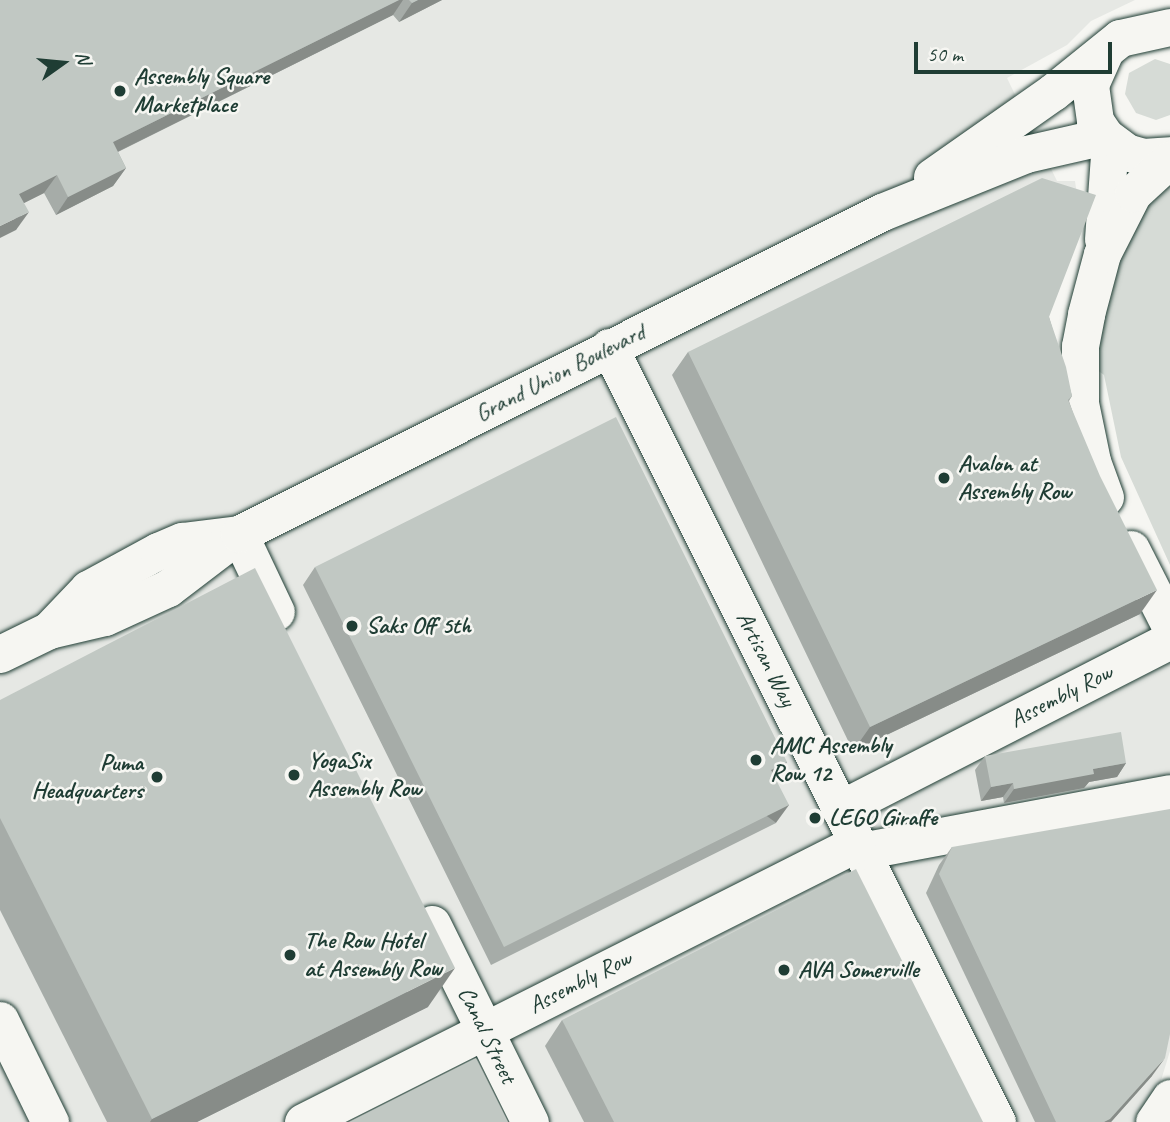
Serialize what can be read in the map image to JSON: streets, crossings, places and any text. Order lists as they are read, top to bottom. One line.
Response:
{"streets":{"street":["Grand Union Boulevard","Artisan Way","Assembly Row","Canal Street"]},"crossings":[["Grand Union Boulevard","Artisan Way"],["Artisan Way","Assembly Row"],["Assembly Row","Canal Street"]],"places":["Assembly Square Marketplace","Avalon at Assembly Row","Saks Off 5th","AMC Assembly Row 12","YogaSix Assembly Row","Puma Headquarters","LEGO Giraffe","The Row Hotel at Assembly Row","AVA Somerville"],"scale_bar":"50 m","north":"right"}
